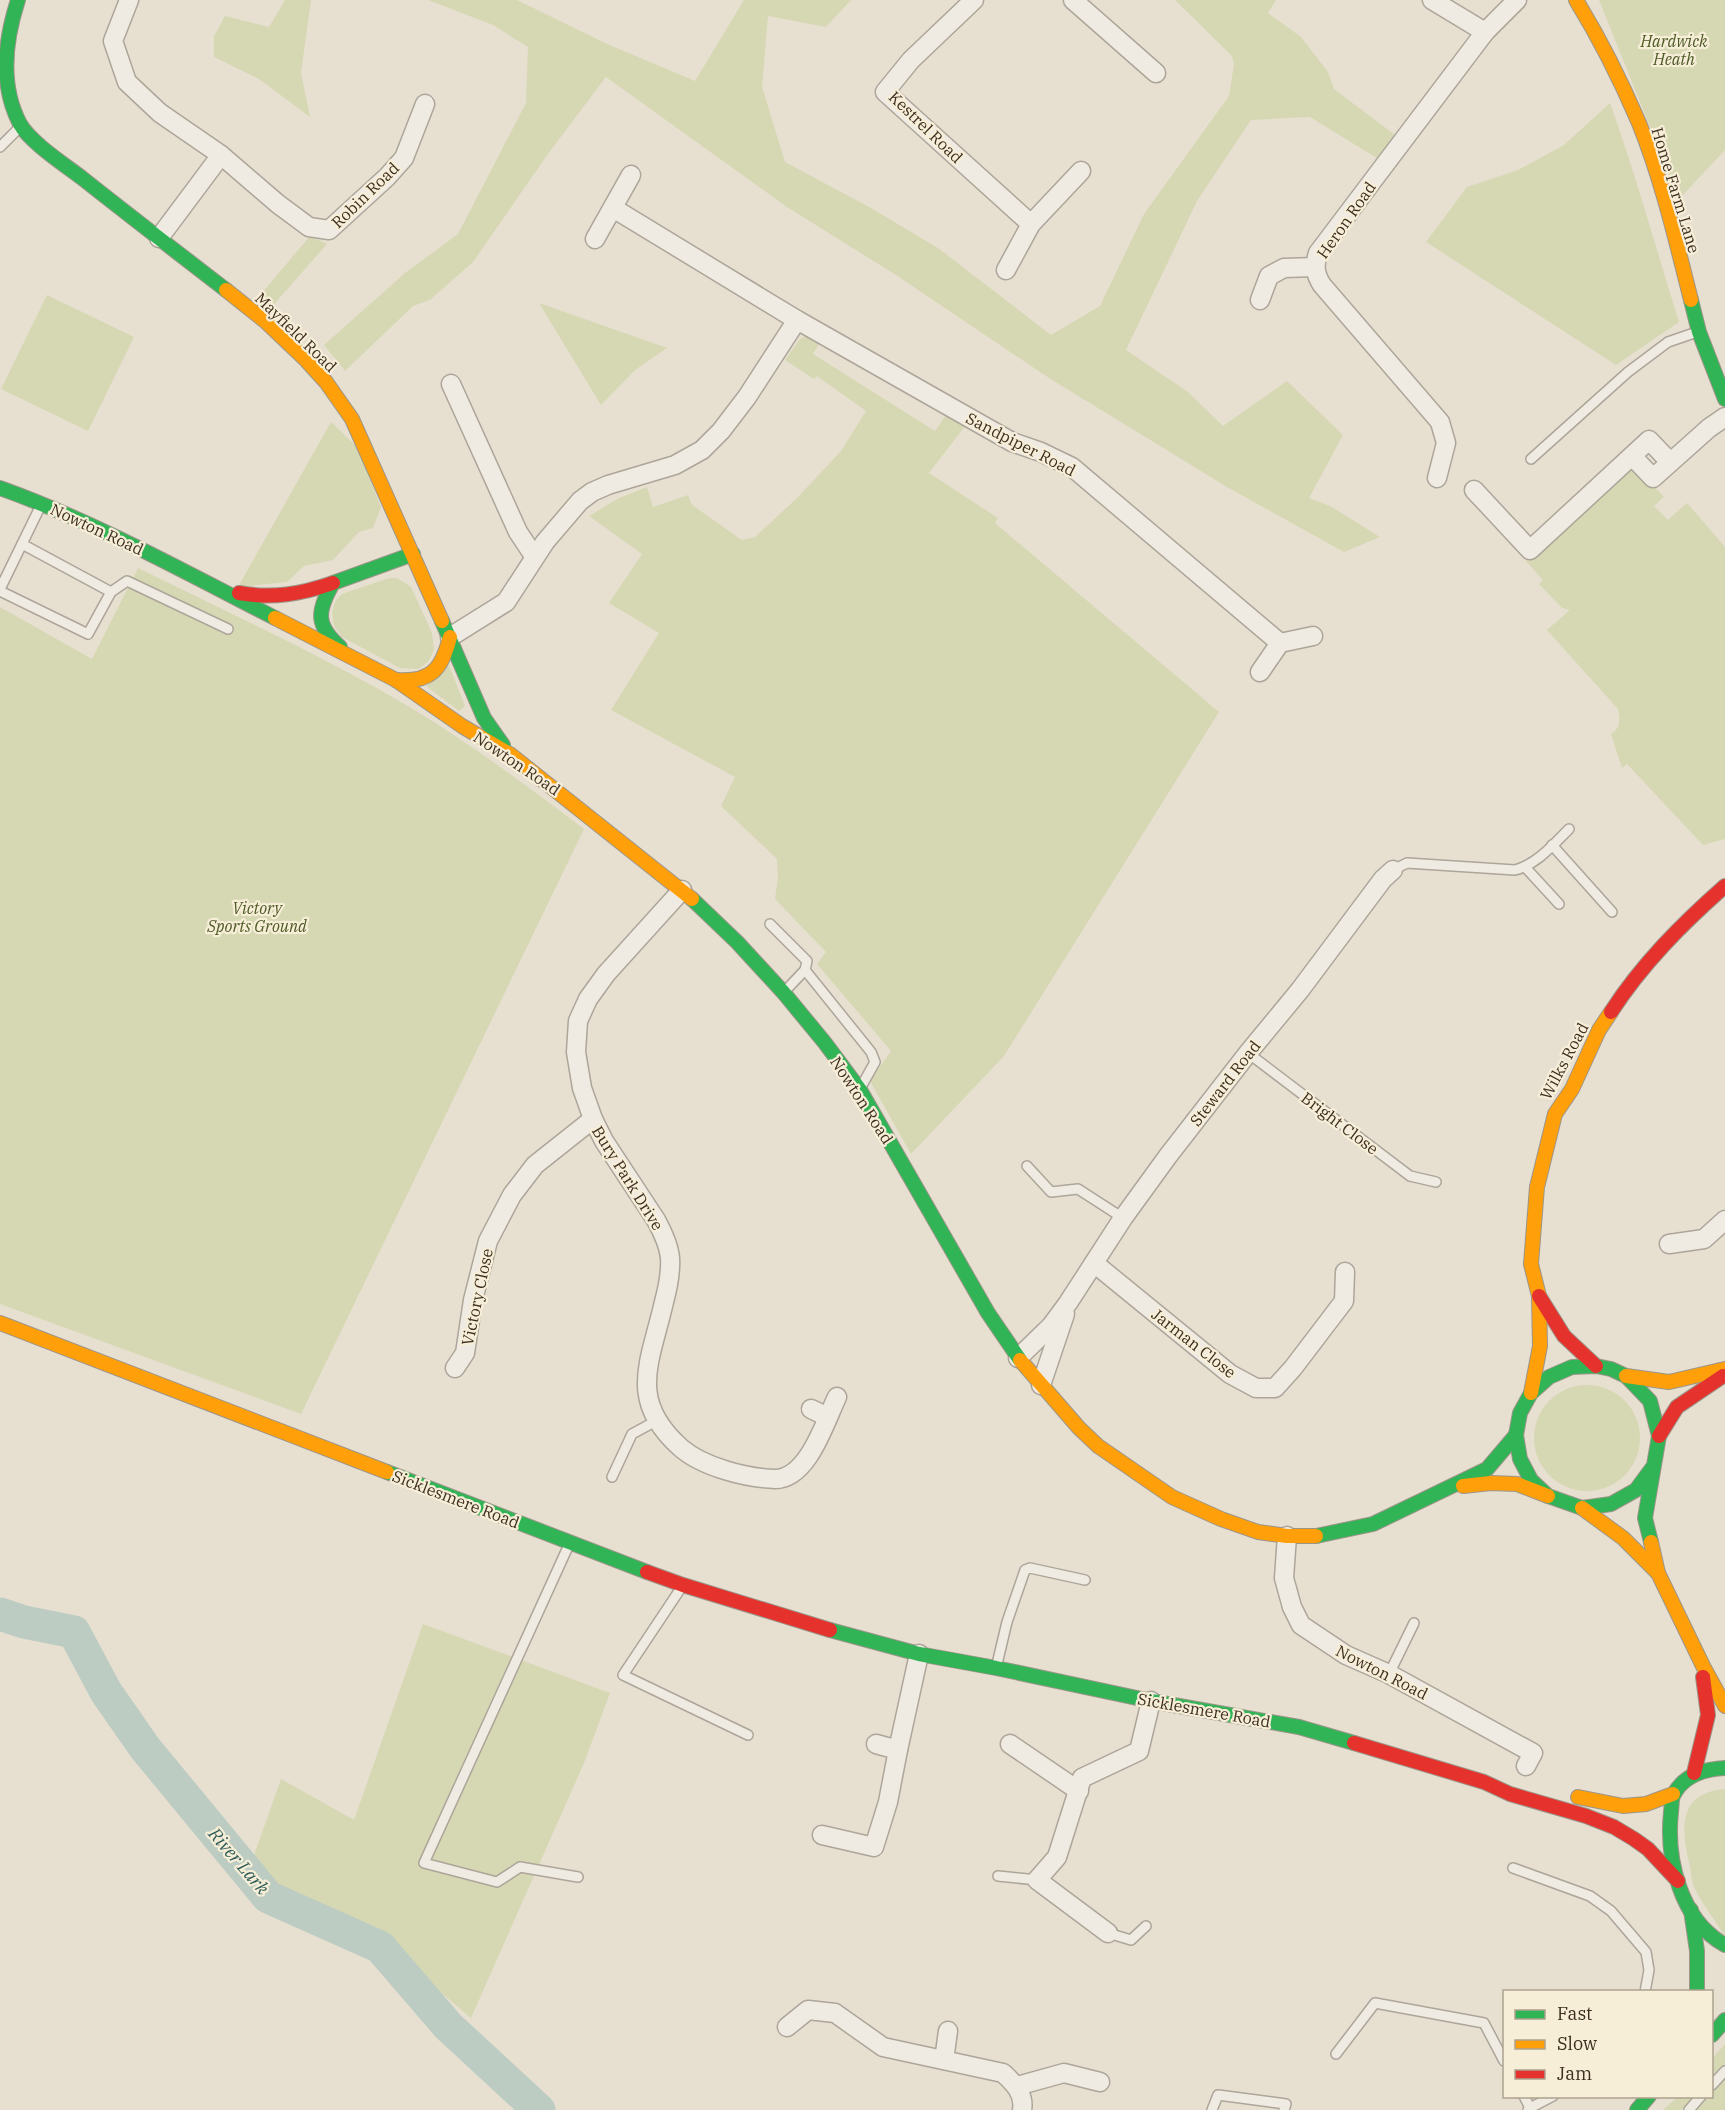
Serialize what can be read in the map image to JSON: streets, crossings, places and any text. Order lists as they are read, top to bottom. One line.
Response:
{"streets":{"main road":["Home Farm Lane","Mayfield Road","Nowton Road","Wilks Road","Sicklesmere Road"],"street":["Kestrel Road","Robin Road","Heron Road","Sandpiper Road","Steward Road","Bury Park Drive","Victory Close","Jarman Close"],"lane":["Bright Close"]},"crossings":[["Mayfield Road","Nowton Road"],["Nowton Road","Wilks Road"],["Nowton Road","Steward Road"],["Nowton Road","Bury Park Drive"],["Steward Road","Bright Close"],["Steward Road","Jarman Close"],["Bury Park Drive","Victory Close"]],"water":["River Lark"],"parks":["Hardwick Heath","Victory Sports Ground"],"legend":["Fast","Slow","Jam"]}
